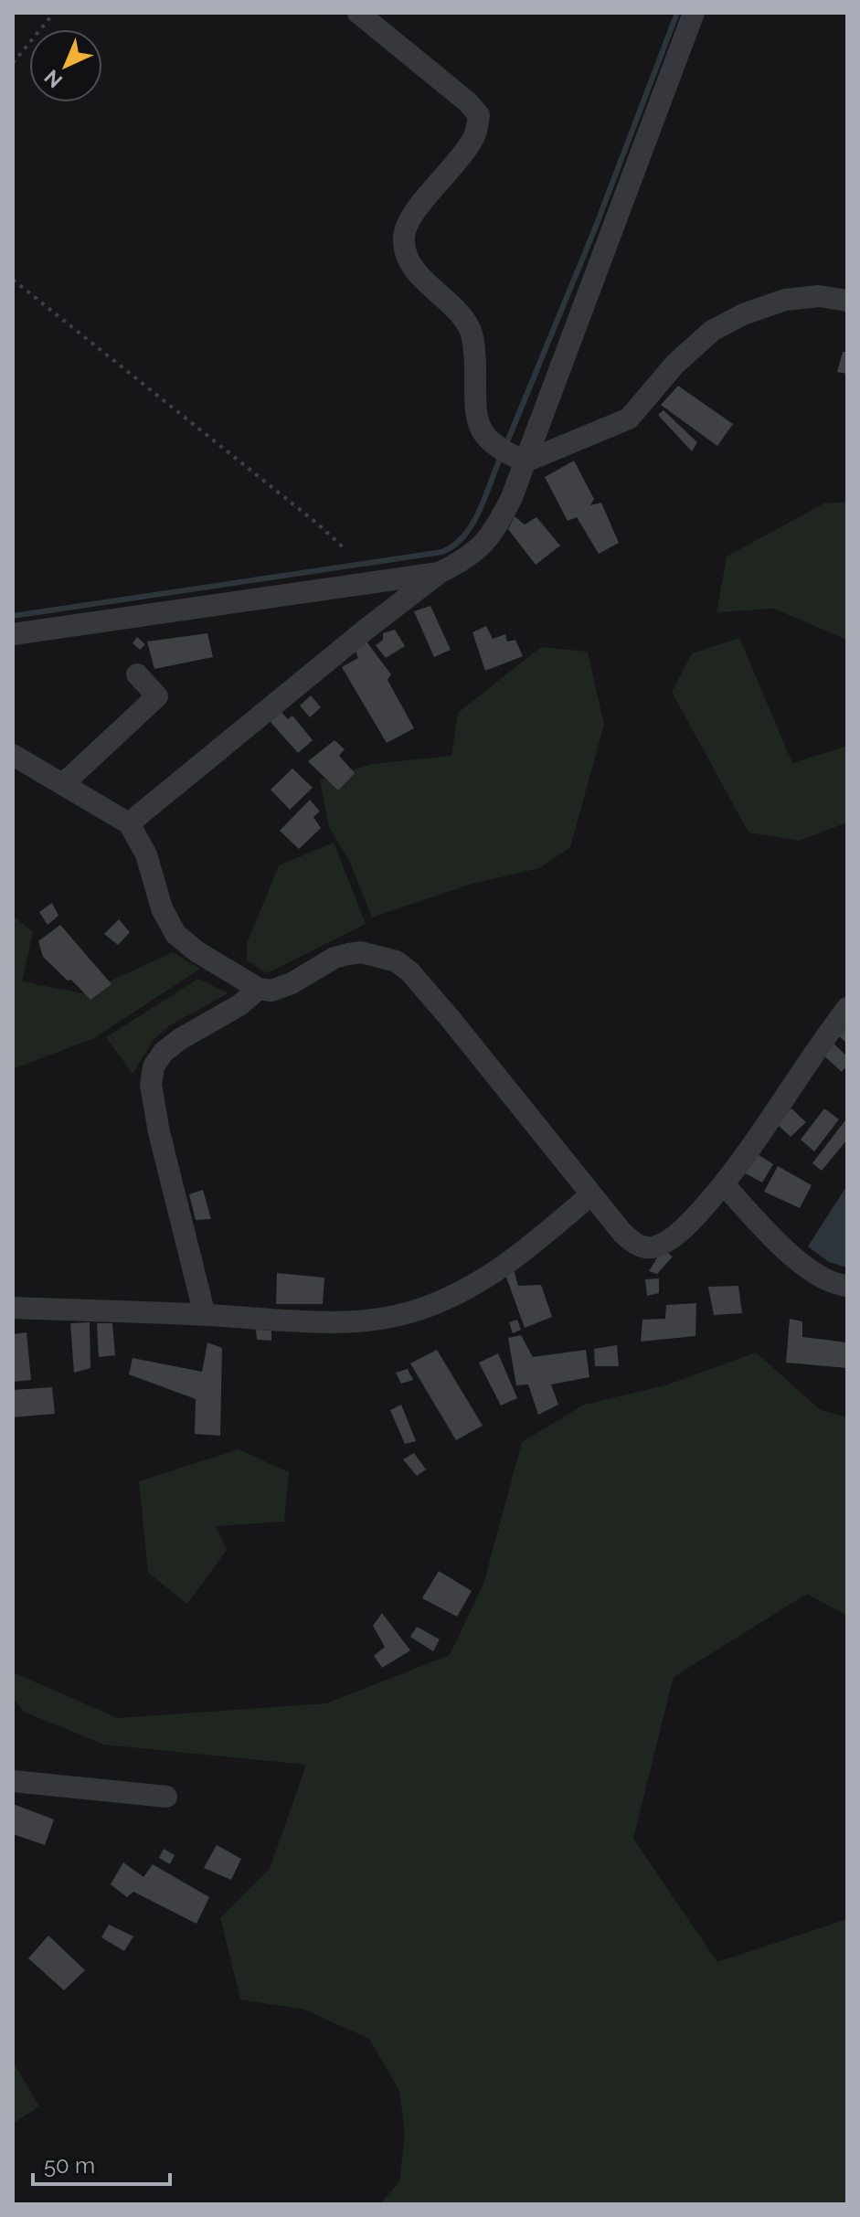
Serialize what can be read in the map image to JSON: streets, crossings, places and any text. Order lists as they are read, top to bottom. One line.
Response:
{"scale_bar":"50 m","north":"bottom left"}
